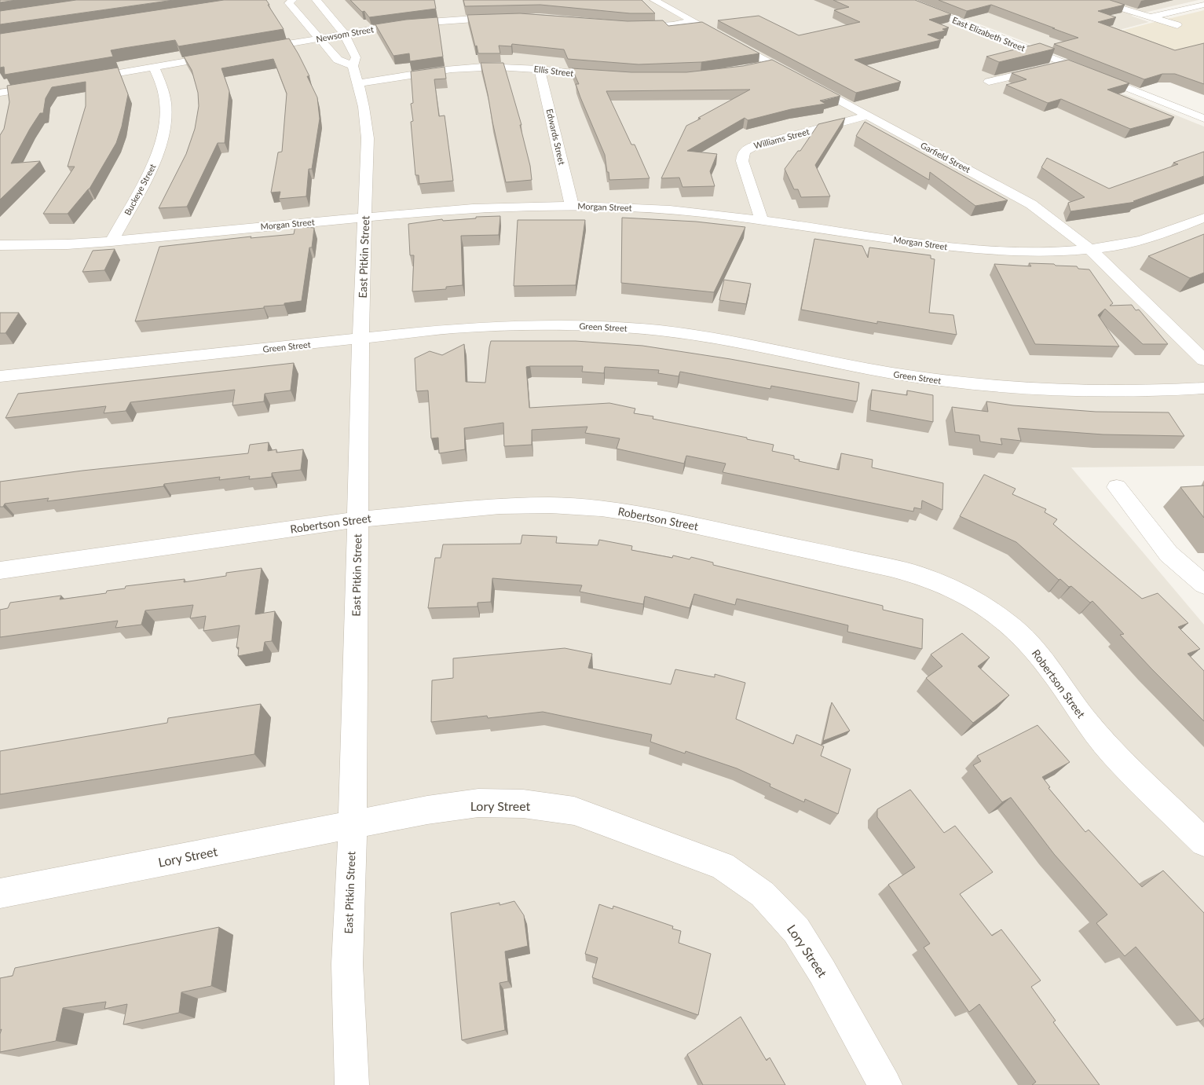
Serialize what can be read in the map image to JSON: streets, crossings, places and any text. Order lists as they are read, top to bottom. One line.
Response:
{"streets":{"street":["Newsom Street","East Elizabeth Street","Ellis Street","Edwards Street","Williams Street","Garfield Street","Buckeye Street","Morgan Street","East Pitkin Street","Green Street","Robertson Street","Lory Street"]},"crossings":[["Newsom Street","East Pitkin Street"],["Ellis Street","Edwards Street"],["Ellis Street","East Pitkin Street"],["Edwards Street","Morgan Street"],["Williams Street","Garfield Street"],["Williams Street","Morgan Street"],["Garfield Street","Morgan Street"],["Buckeye Street","Morgan Street"],["Morgan Street","East Pitkin Street"],["East Pitkin Street","Green Street"],["East Pitkin Street","Robertson Street"],["East Pitkin Street","Lory Street"]]}
